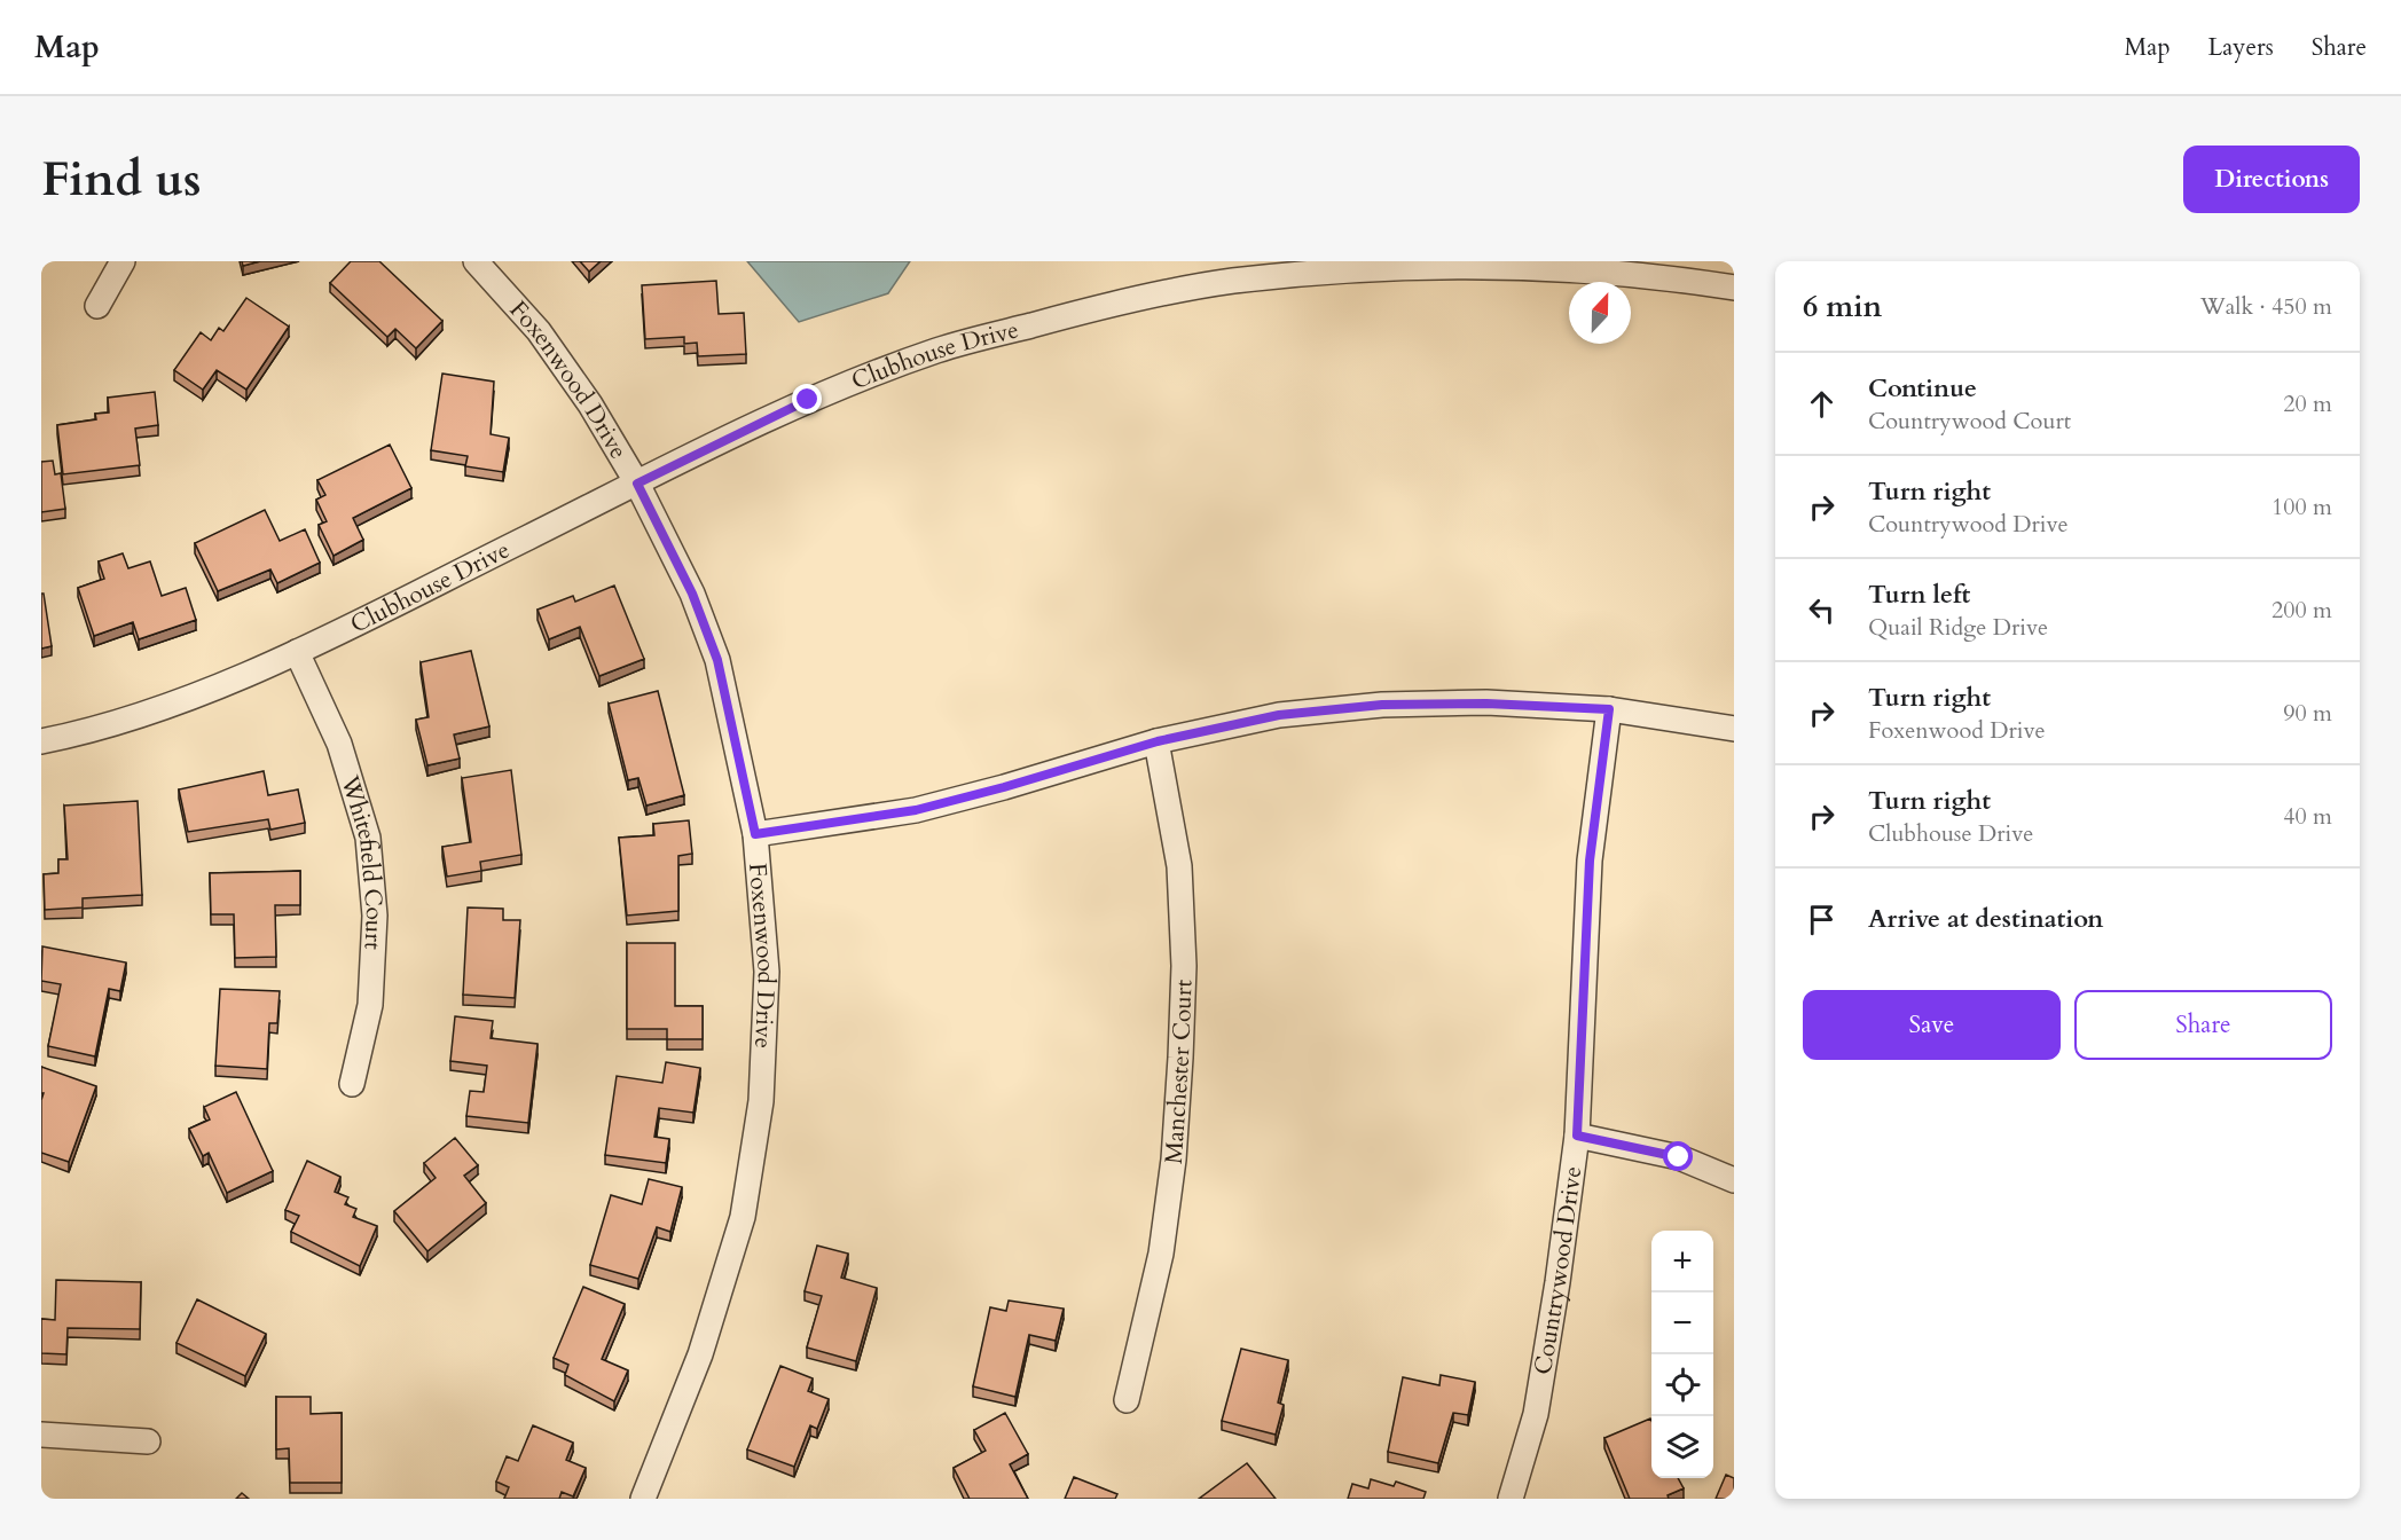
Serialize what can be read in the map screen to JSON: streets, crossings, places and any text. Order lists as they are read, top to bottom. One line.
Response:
{"streets":{"street":["Clubhouse Drive","Foxenwood Drive","Whitefield Court","Manchester Court","Countrywood Drive"]},"crossings":[["Clubhouse Drive","Foxenwood Drive"],["Clubhouse Drive","Whitefield Court"]],"north":"top","page":{"header":"Map","nav":["Map","Layers","Share"],"buttons":["Directions",["Save","Share"]],"title":"Find us","heading":["6 min","Walk · 450 m"],"list":[["Continue","Countrywood Court","20 m"],["Turn right","Countrywood Drive","100 m"],["Turn left","Quail Ridge Drive","200 m"],["Turn right","Foxenwood Drive","90 m"],["Turn right","Clubhouse Drive","40 m"],"Arrive at destination"],"map_buttons":["+","−"]}}
